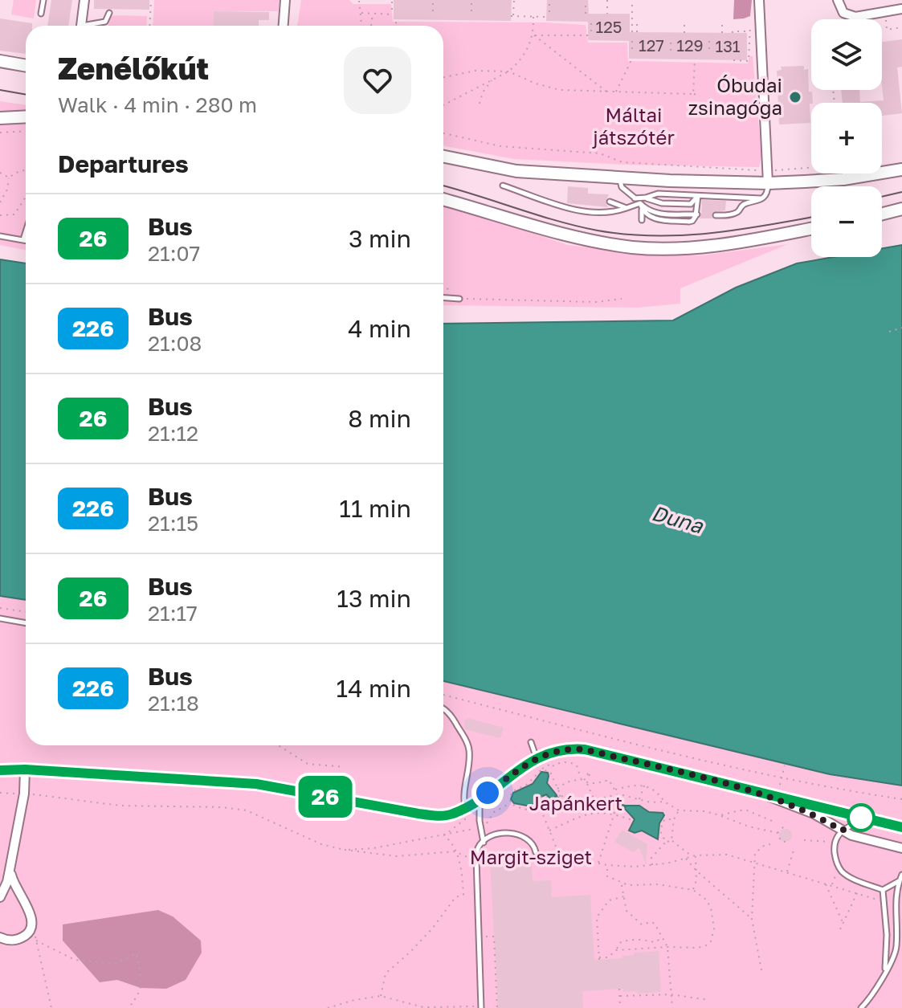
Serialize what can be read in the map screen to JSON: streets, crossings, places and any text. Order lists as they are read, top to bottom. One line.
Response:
{"water":["Duna"],"parks":["Máltai játszótér","Japánkert","Margit-sziget"],"places":["Óbudai zsinagóga"],"lines":["bus line 26"],"house_numbers":["125","127","129","131"],"page":{"on_map":"26","map_buttons":["+","−"],"heading":[["Zenélőkút","Walk · 4 min · 280 m"],"Departures"],"list":[{"mark":"26","name":"Bus","note":"21:07","value":"3 min"},{"mark":"226","name":"Bus","note":"21:08","value":"4 min"},{"mark":"26","name":"Bus","note":"21:12","value":"8 min"},{"mark":"226","name":"Bus","note":"21:15","value":"11 min"},{"mark":"26","name":"Bus","note":"21:17","value":"13 min"},{"mark":"226","name":"Bus","note":"21:18","value":"14 min"}]}}
